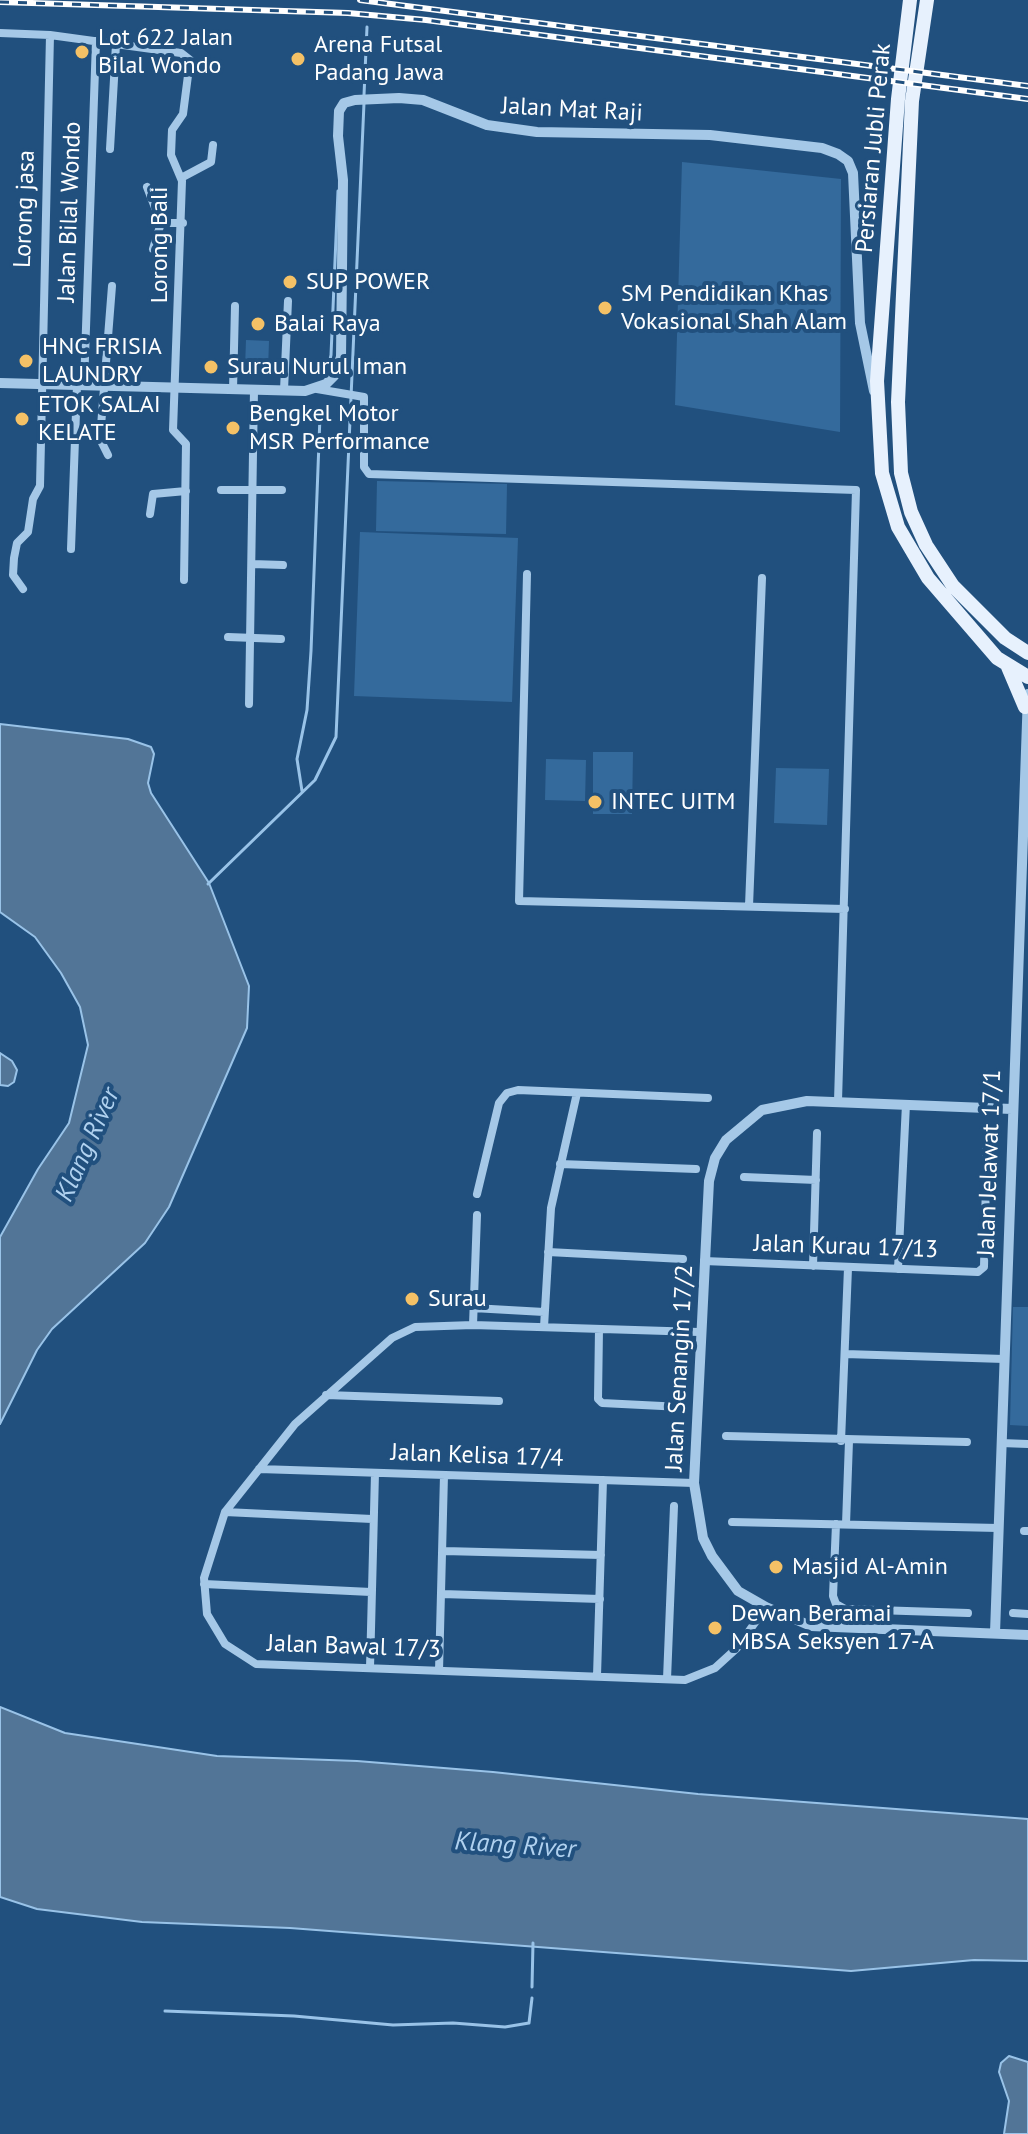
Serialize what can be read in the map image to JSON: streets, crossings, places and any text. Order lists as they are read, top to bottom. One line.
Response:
{"streets":{"main road":["Persiaran Jubli Perak"],"street":["Jalan Mat Raji","Lorong jasa","Jalan Bilal Wondo","Lorong Bali","Jalan Jelawat 17/1","Jalan Kurau 17/13","Jalan Senangin 17/2","Jalan Kelisa 17/4","Jalan Bawal 17/3"]},"crossings":[["Jalan Mat Raji","Persiaran Jubli Perak"],["Jalan Jelawat 17/1","Jalan Senangin 17/2"],["Jalan Kurau 17/13","Jalan Senangin 17/2"],["Jalan Senangin 17/2","Jalan Kelisa 17/4"],["Jalan Senangin 17/2","Jalan Bawal 17/3"],["Jalan Kelisa 17/4","Jalan Bawal 17/3"]],"water":["Klang River"],"places":["Lot 622 Jalan Bilal Wondo","Arena Futsal Padang Jawa","SUP POWER","SM Pendidikan Khas Vokasional Shah Alam","Balai Raya","HNC FRISIA LAUNDRY","Surau Nurul Iman","ETOK SALAI KELATE","Bengkel Motor MSR Performance","INTEC UITM","Surau","Masjid Al-Amin","Dewan Beramai MBSA Seksyen 17-A"]}
